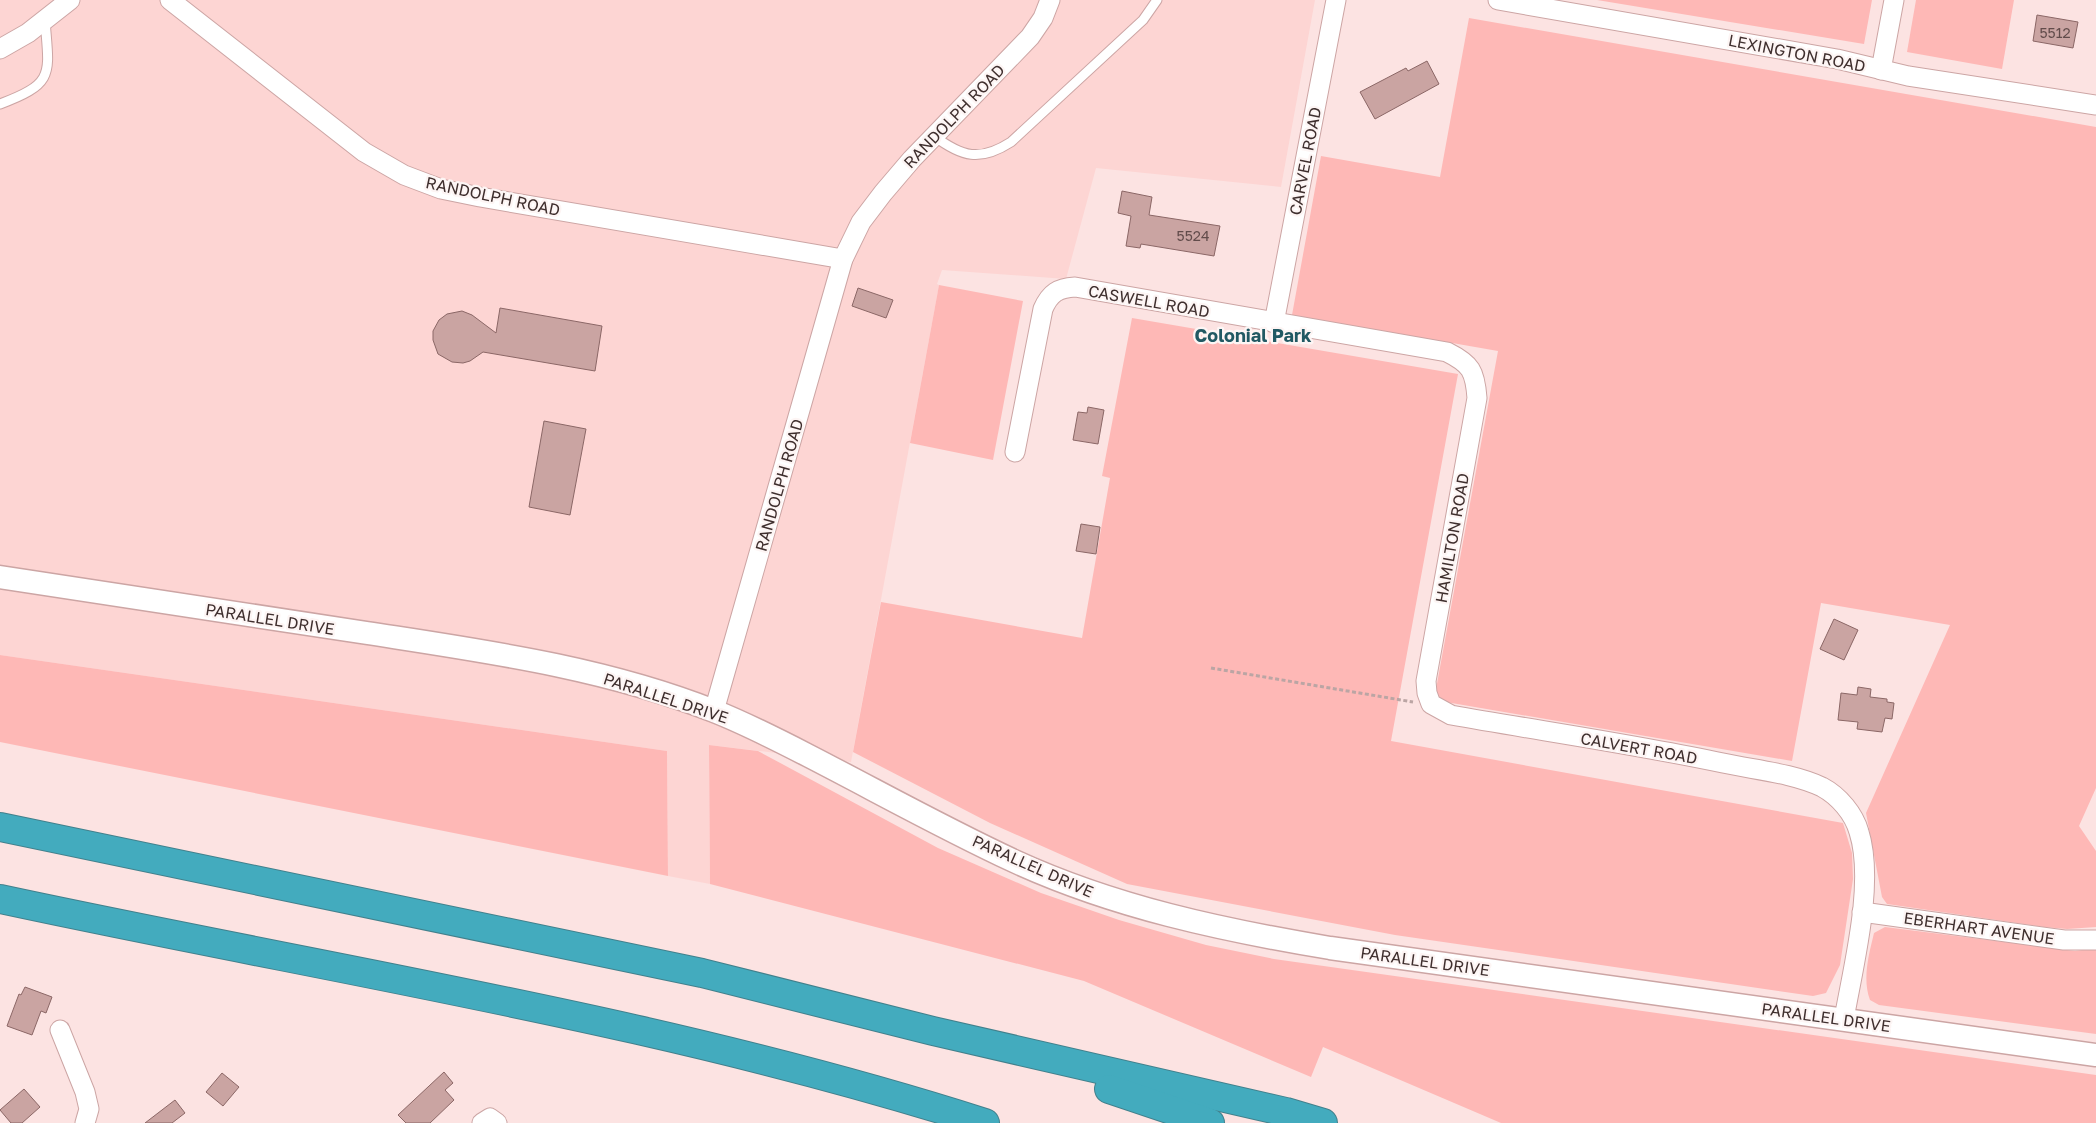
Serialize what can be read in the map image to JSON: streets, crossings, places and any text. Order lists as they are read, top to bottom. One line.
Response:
{"streets":{"street":["LEXINGTON ROAD","RANDOLPH ROAD","CARVEL ROAD","CASWELL ROAD","HAMILTON ROAD","PARALLEL DRIVE","CALVERT ROAD","EBERHART AVENUE"]},"crossings":[["RANDOLPH ROAD","PARALLEL DRIVE"],["CARVEL ROAD","CASWELL ROAD"],["CASWELL ROAD","HAMILTON ROAD"],["HAMILTON ROAD","CALVERT ROAD"],["PARALLEL DRIVE","CALVERT ROAD"],["CALVERT ROAD","EBERHART AVENUE"]],"districts":["Colonial Park"],"house_numbers":["5512","5524"]}
